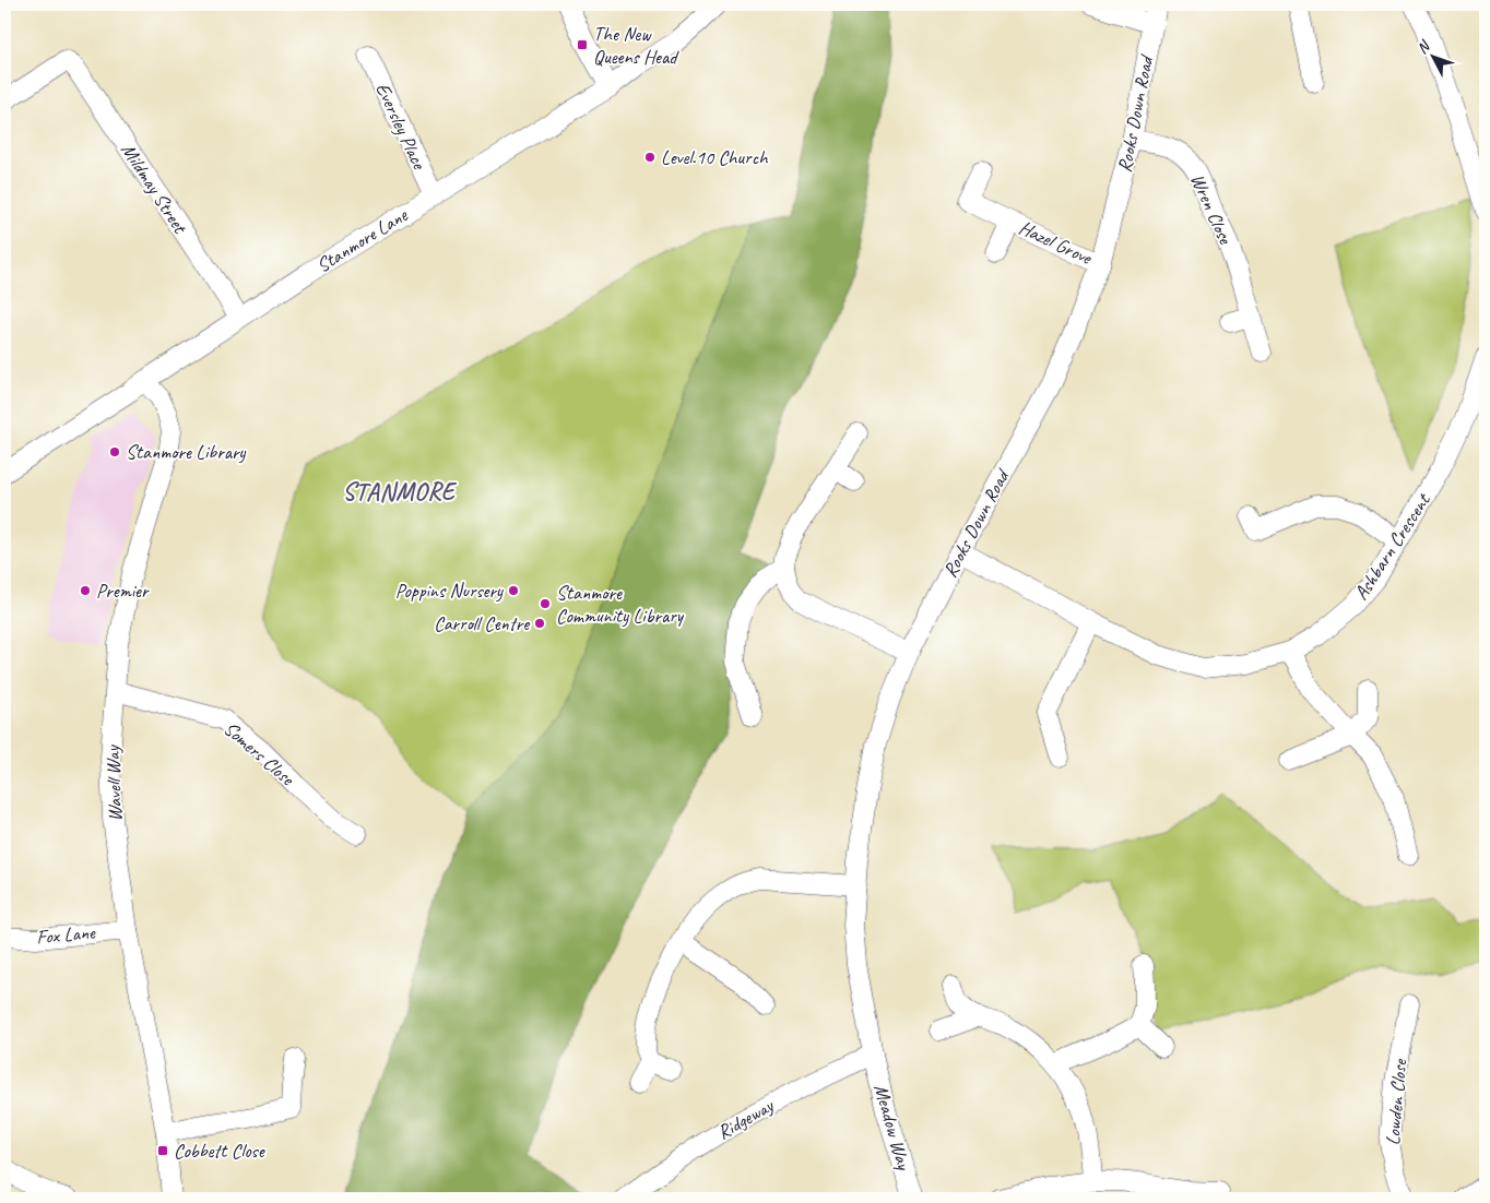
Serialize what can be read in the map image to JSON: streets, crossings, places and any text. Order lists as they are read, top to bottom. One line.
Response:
{"streets":{"street":["Rooks Down Road","Eversley Place","Mildmay Street","Wren Close","Stanmore Lane","Hazel Grove","Ashbarn Crescent","Somers Close","Wavell Way","Fox Lane","Lowden Close","Ridgeway","Meadow Way"]},"crossings":[["Rooks Down Road","Wren Close"],["Rooks Down Road","Hazel Grove"],["Rooks Down Road","Ashbarn Crescent"],["Rooks Down Road","Ridgeway"],["Rooks Down Road","Meadow Way"],["Eversley Place","Stanmore Lane"],["Mildmay Street","Stanmore Lane"],["Stanmore Lane","Wavell Way"],["Somers Close","Wavell Way"],["Wavell Way","Fox Lane"],["Ridgeway","Meadow Way"]],"districts":["STANMORE"],"places":{"transit":["The New Queens Head","Cobbett Close"],"other":["Level.10 Church","Stanmore Library","Premier","Poppins Nursery","Stanmore Community Library","Carroll Centre"]},"north":"top left"}
